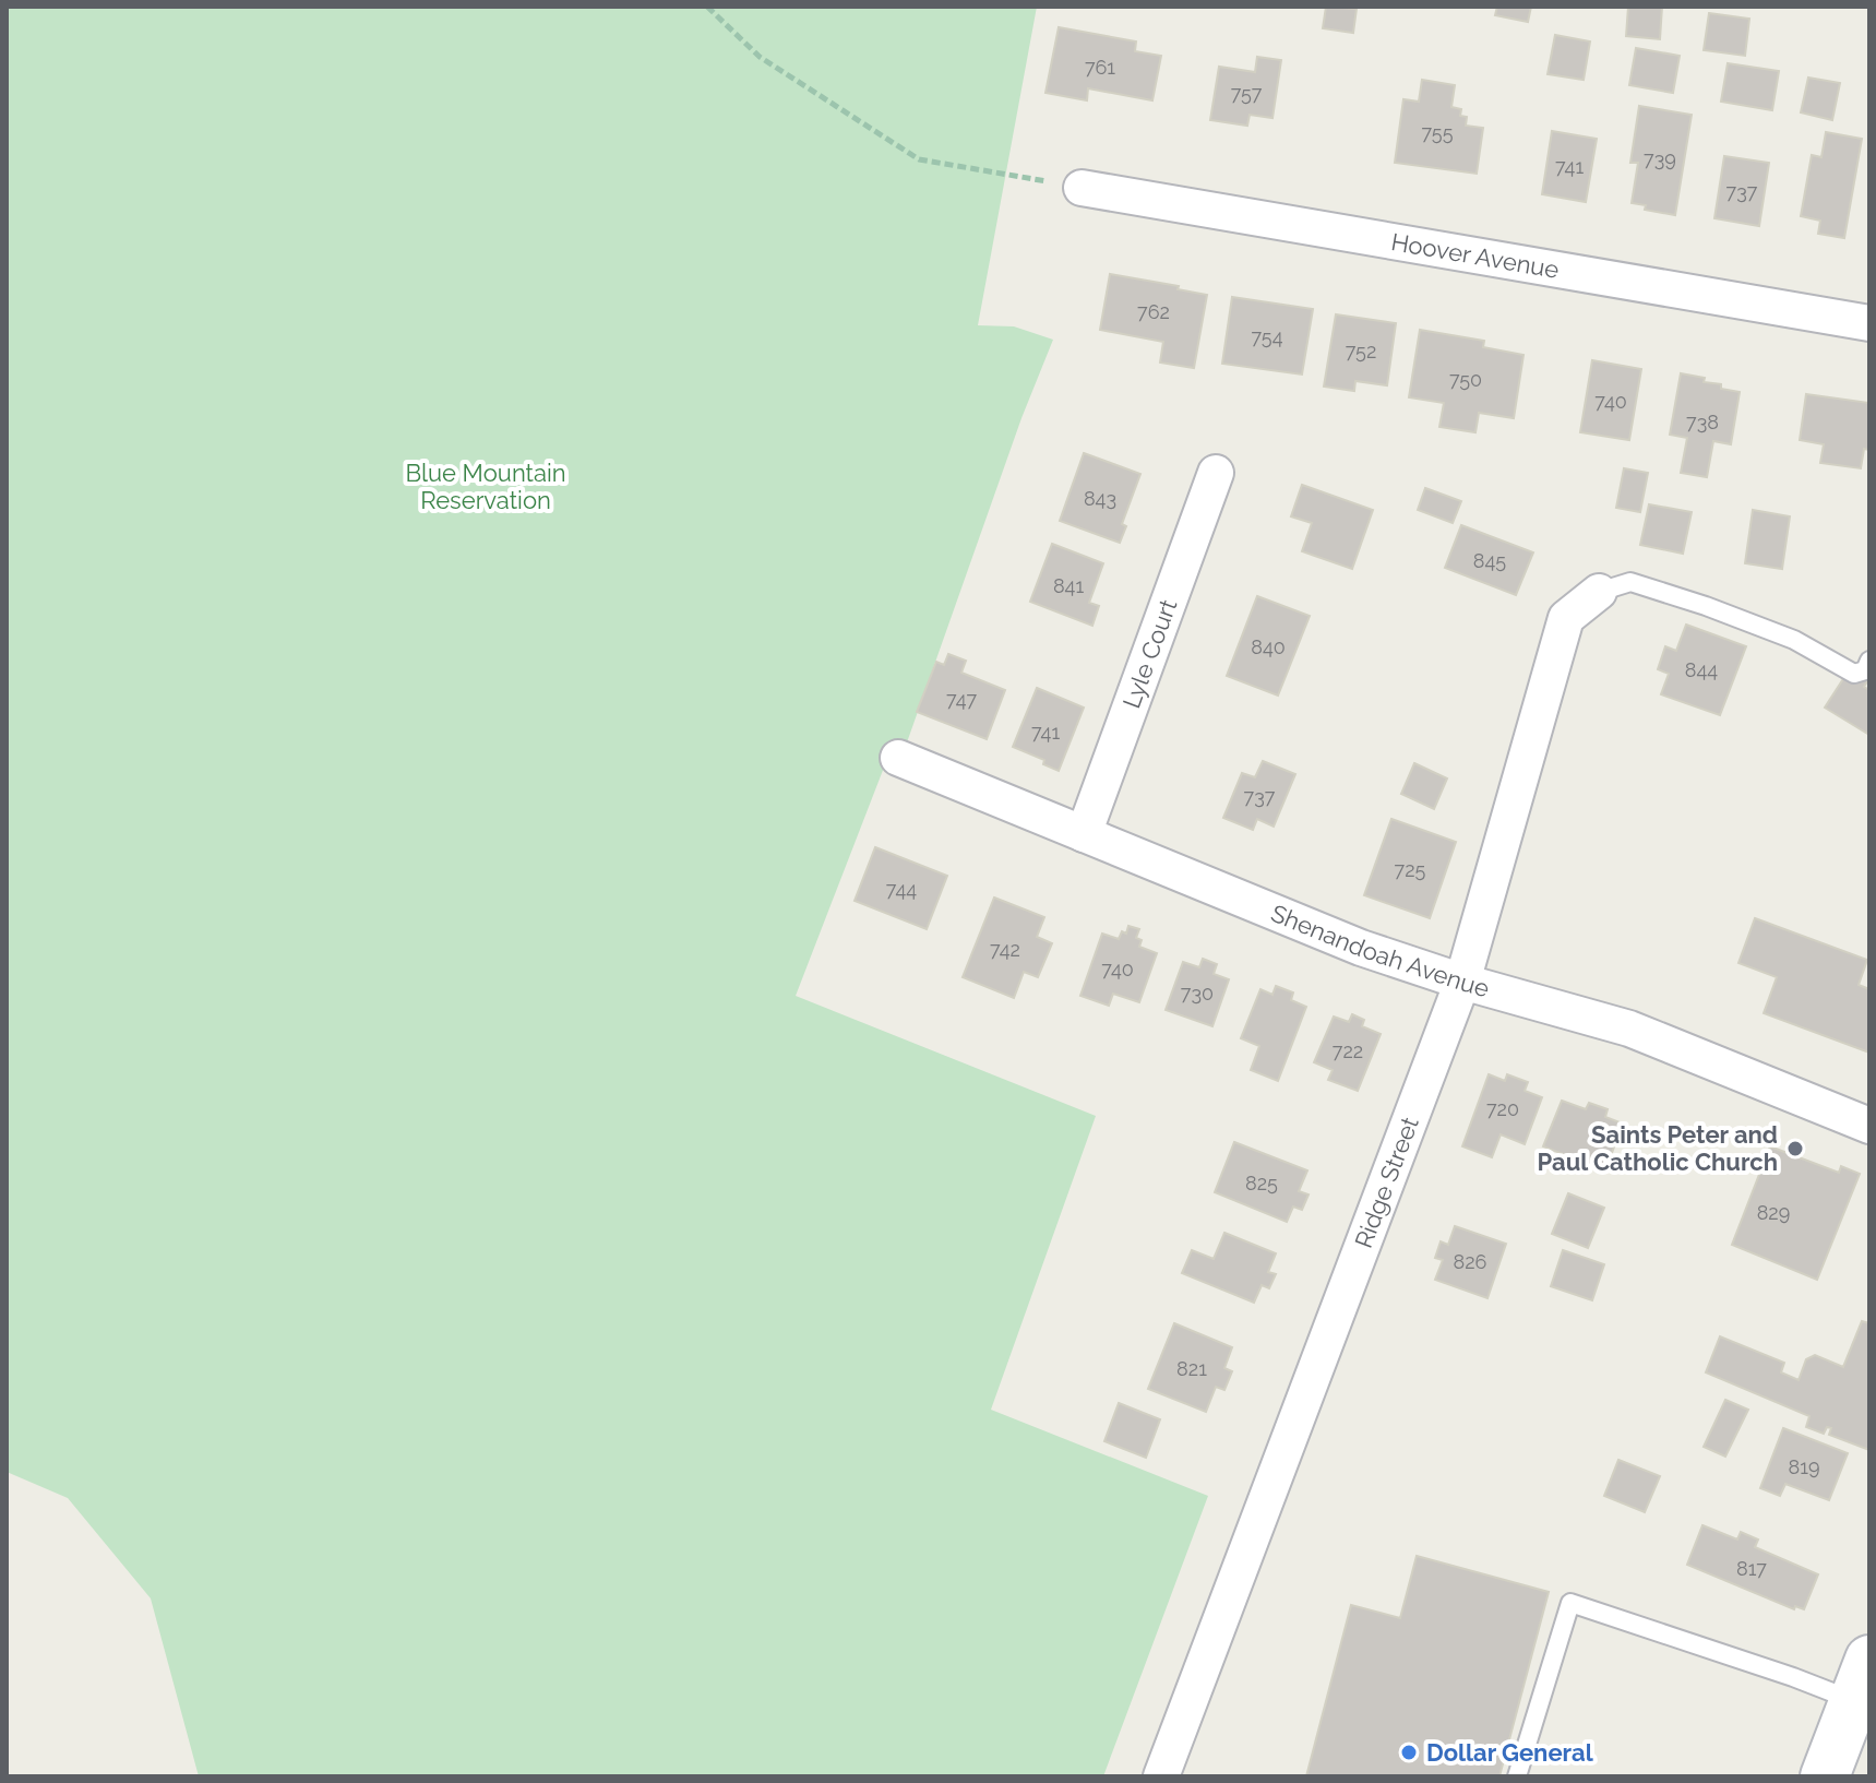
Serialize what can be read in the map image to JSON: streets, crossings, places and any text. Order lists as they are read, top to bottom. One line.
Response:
{"streets":{"street":["Hoover Avenue","Lyle Court","Shenandoah Avenue","Ridge Street"]},"crossings":[["Lyle Court","Shenandoah Avenue"],["Shenandoah Avenue","Ridge Street"]],"parks":["Blue Mountain Reservation"],"places":["Saints Peter and Paul Catholic Church","Dollar General"],"house_numbers":["761","757","755","739","741","737","762","754","752","750","740","738","843","845","841","840","844","747","741","737","725","744","742","740","730","722","720","825","829","826","821","819","817"]}
